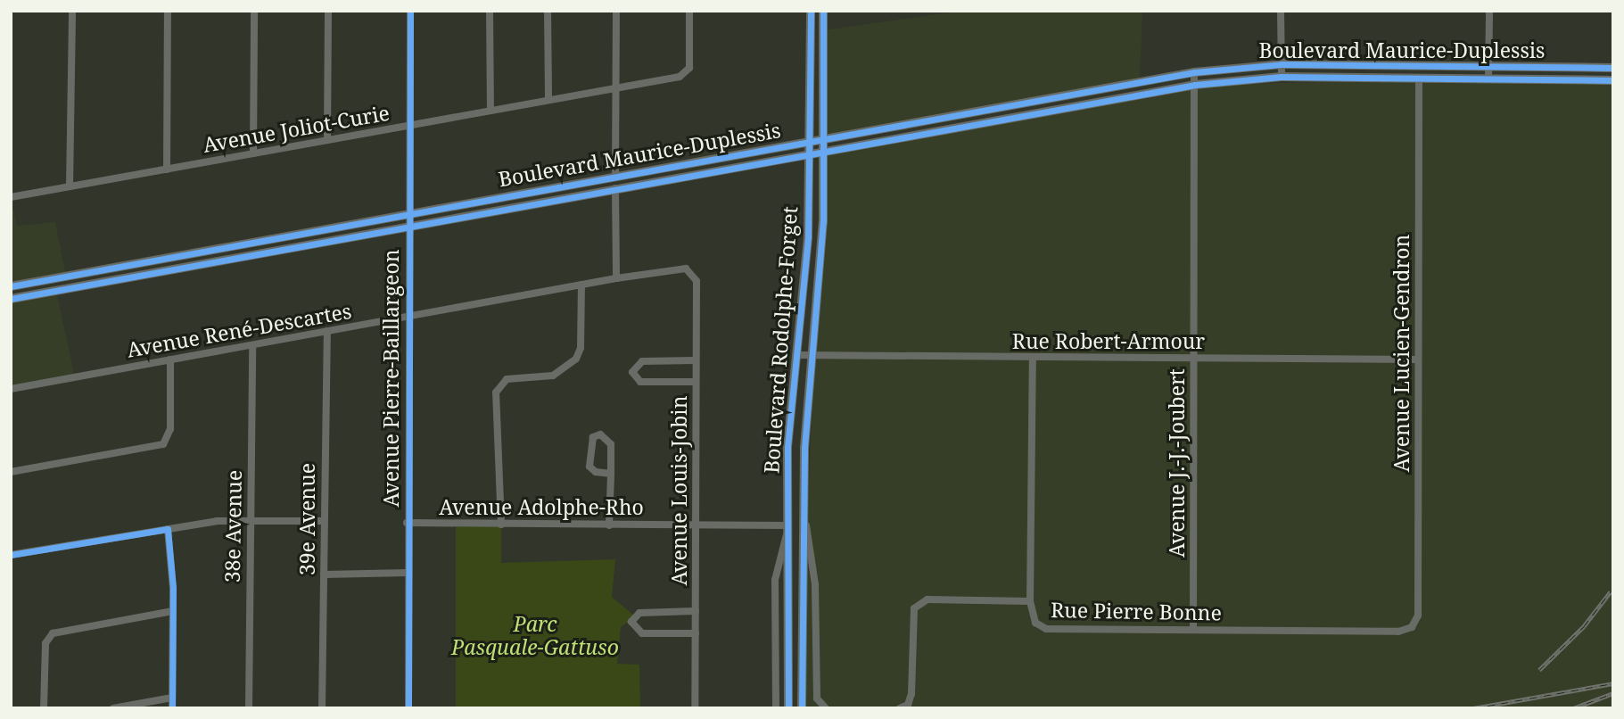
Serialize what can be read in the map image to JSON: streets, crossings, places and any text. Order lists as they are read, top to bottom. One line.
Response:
{"streets":{"street":["Boulevard Maurice-Duplessis","Avenue Joliot-Curie","Avenue René-Descartes","Boulevard Rodolphe-Forget","Rue Robert-Armour","Avenue Lucien-Gendron","Avenue Pierre-Baillargeon","Avenue J.-J.-Joubert","Avenue Louis-Jobin","Avenue Adolphe-Rho","39e Avenue","38e Avenue","Rue Pierre Bonne"]},"crossings":[["Boulevard Maurice-Duplessis","Boulevard Rodolphe-Forget"],["Boulevard Maurice-Duplessis","Avenue Lucien-Gendron"],["Boulevard Maurice-Duplessis","Avenue Pierre-Baillargeon"],["Boulevard Maurice-Duplessis","Avenue J.-J.-Joubert"],["Avenue Joliot-Curie","Avenue Pierre-Baillargeon"],["Avenue René-Descartes","Avenue Pierre-Baillargeon"],["Avenue René-Descartes","Avenue Louis-Jobin"],["Avenue René-Descartes","39e Avenue"],["Avenue René-Descartes","38e Avenue"],["Boulevard Rodolphe-Forget","Rue Robert-Armour"],["Boulevard Rodolphe-Forget","Avenue Adolphe-Rho"],["Rue Robert-Armour","Avenue Lucien-Gendron"],["Rue Robert-Armour","Avenue J.-J.-Joubert"],["Avenue Lucien-Gendron","Rue Pierre Bonne"],["Avenue Pierre-Baillargeon","Avenue Adolphe-Rho"],["Avenue J.-J.-Joubert","Rue Pierre Bonne"],["Avenue Louis-Jobin","Avenue Adolphe-Rho"]],"parks":["Parc Pasquale-Gattuso"]}
